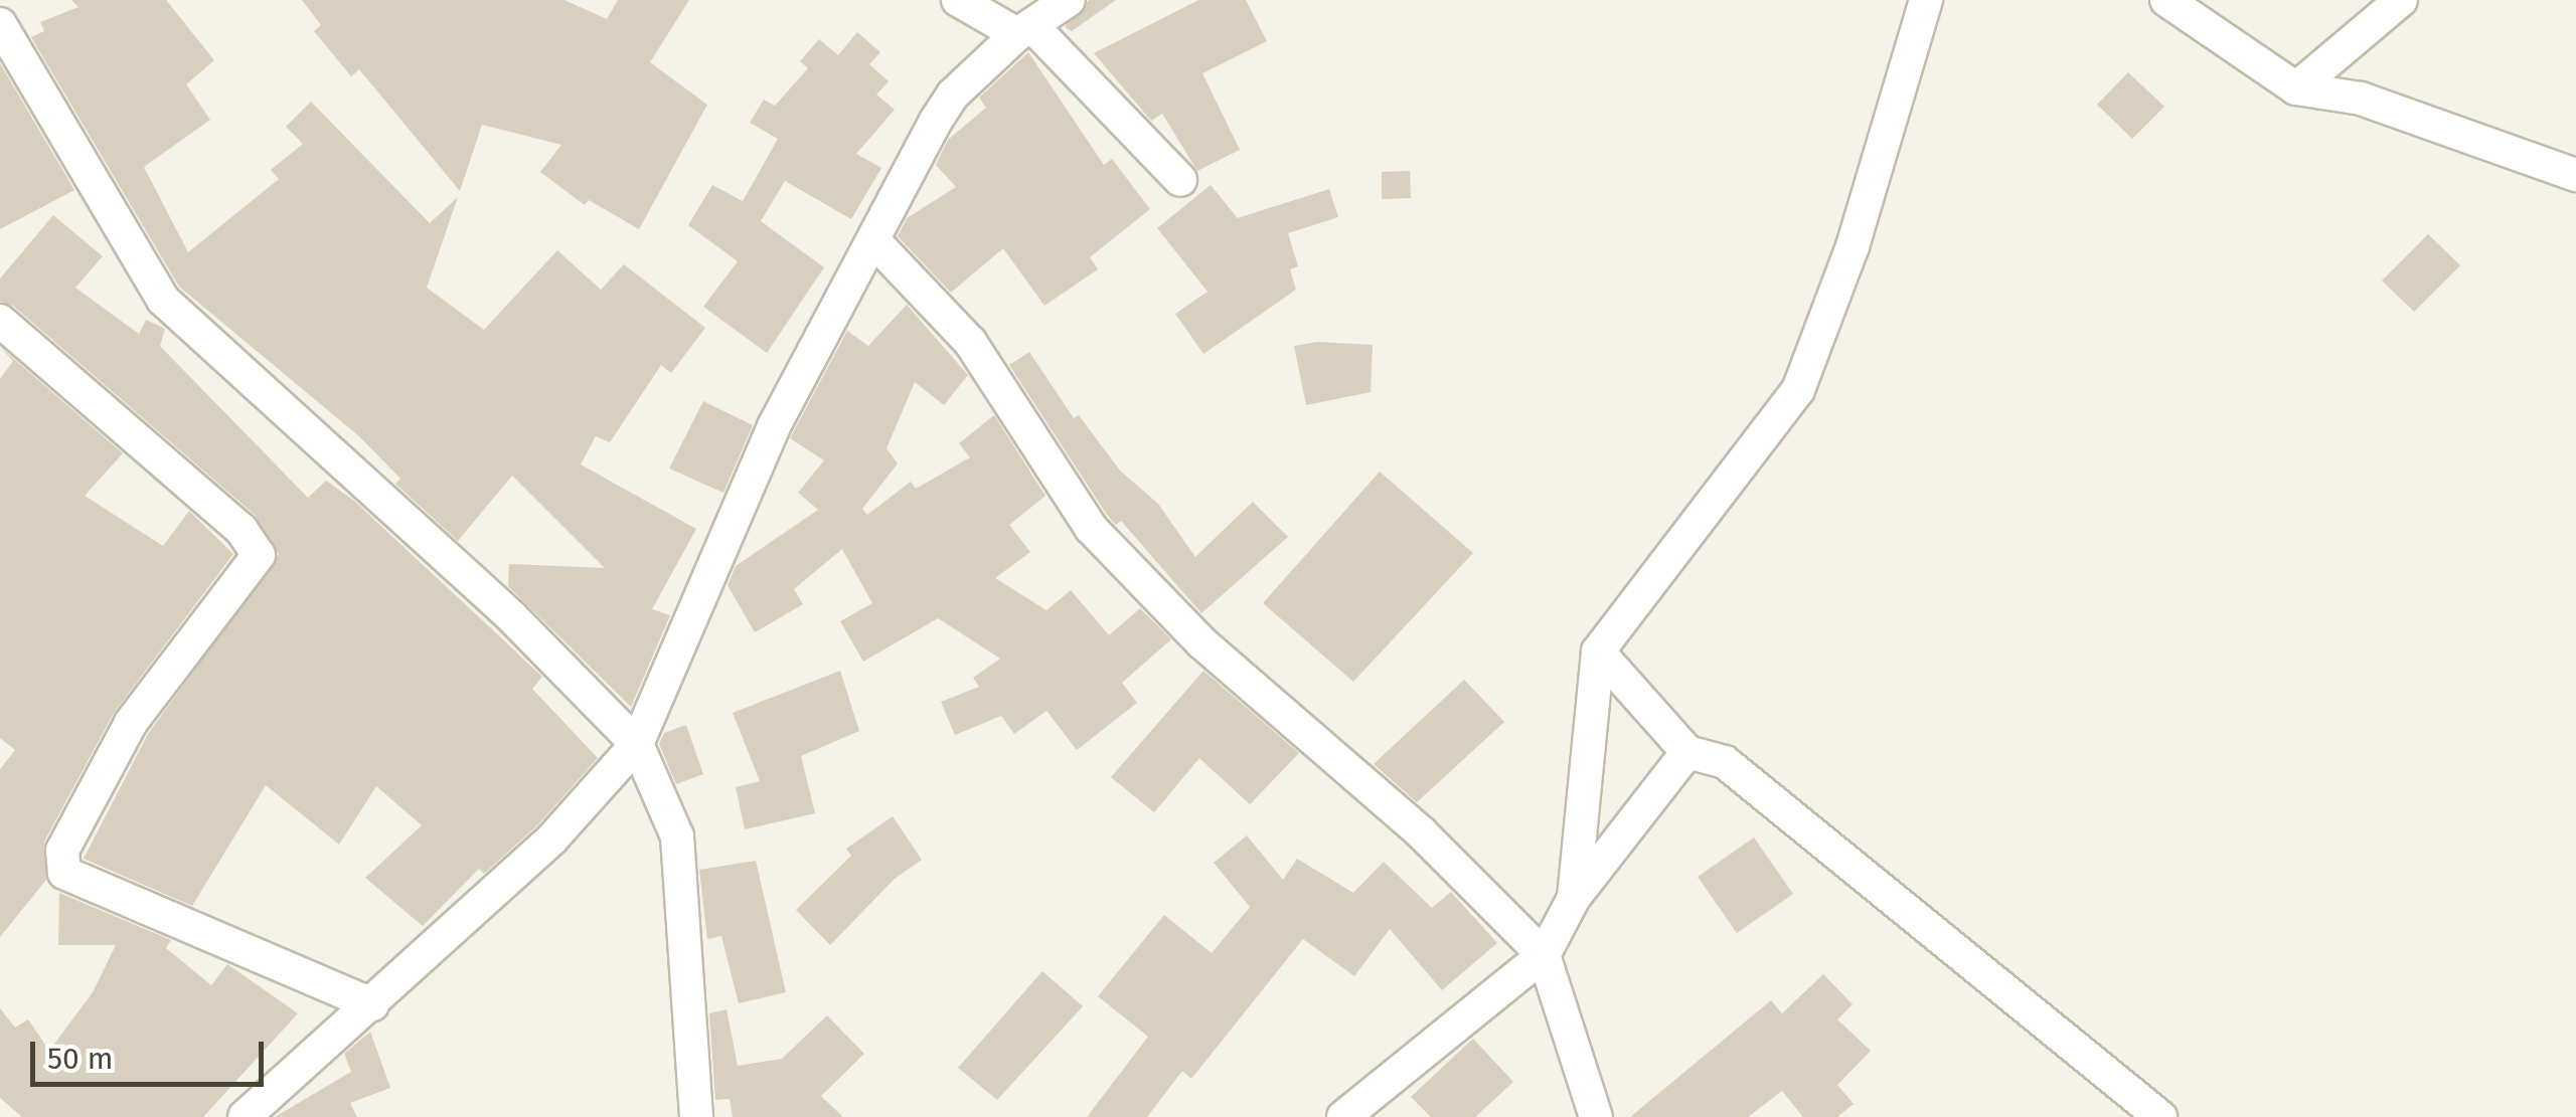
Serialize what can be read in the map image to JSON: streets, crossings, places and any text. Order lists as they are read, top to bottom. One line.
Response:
{"scale_bar":"50 m"}
